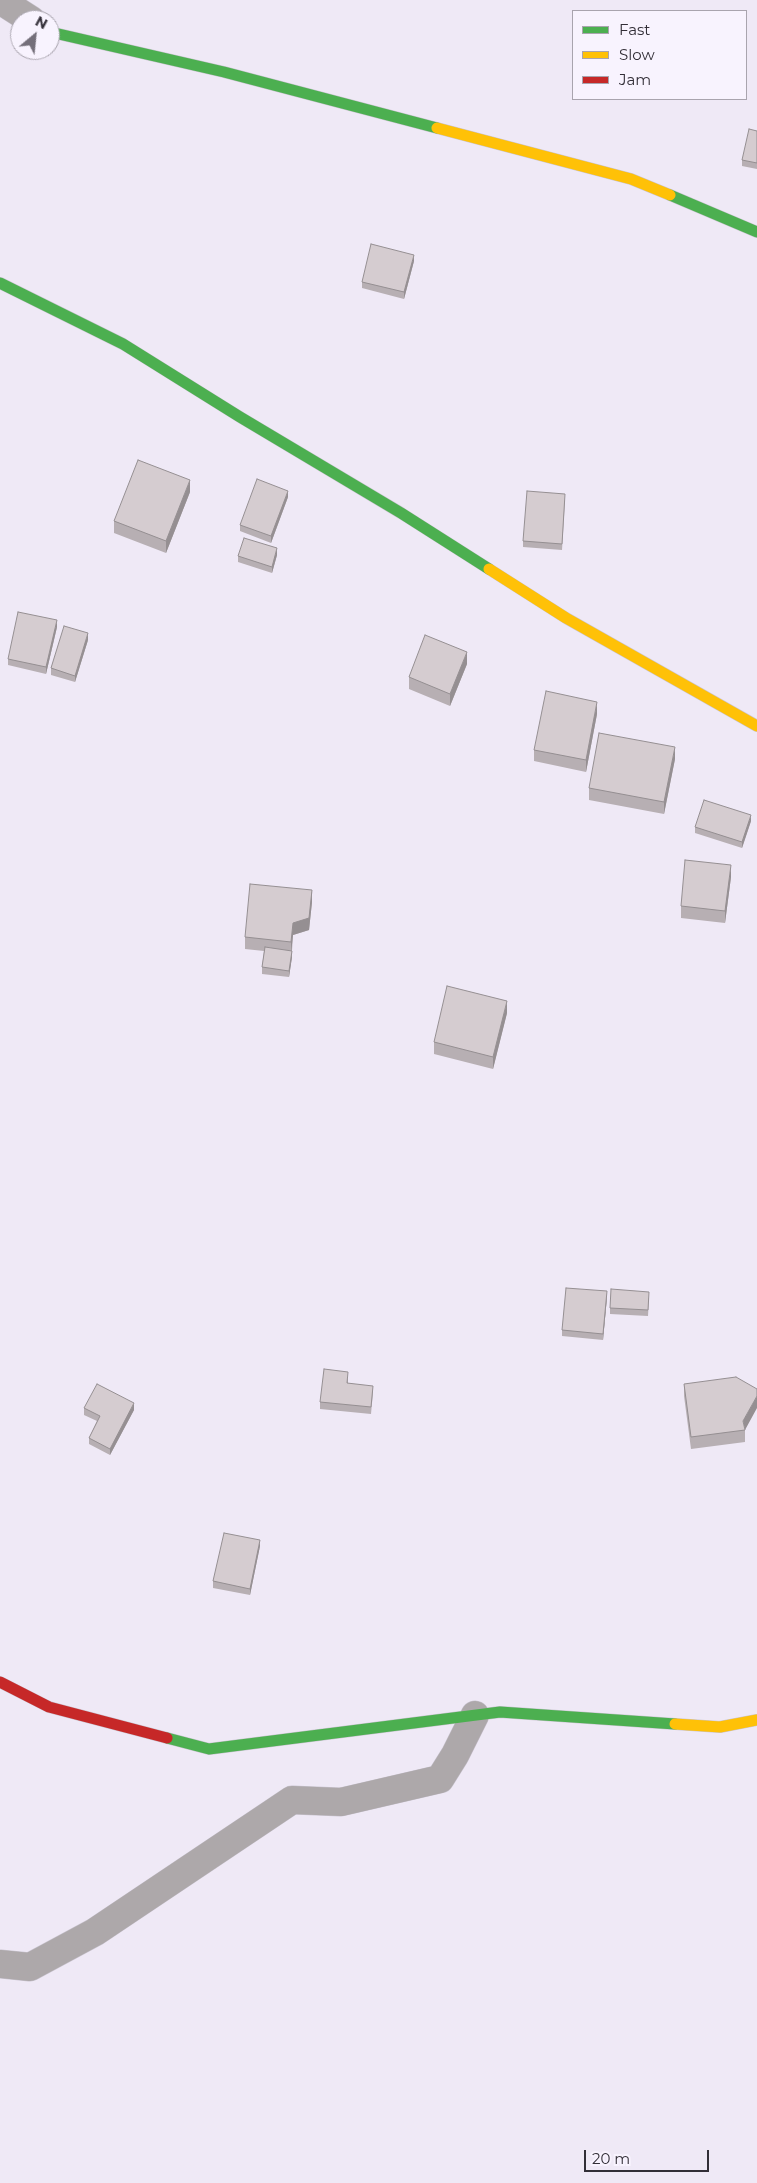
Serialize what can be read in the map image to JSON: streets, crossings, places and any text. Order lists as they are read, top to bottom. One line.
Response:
{"legend":["Fast","Slow","Jam"],"scale_bar":"20 m","north":"top right"}
